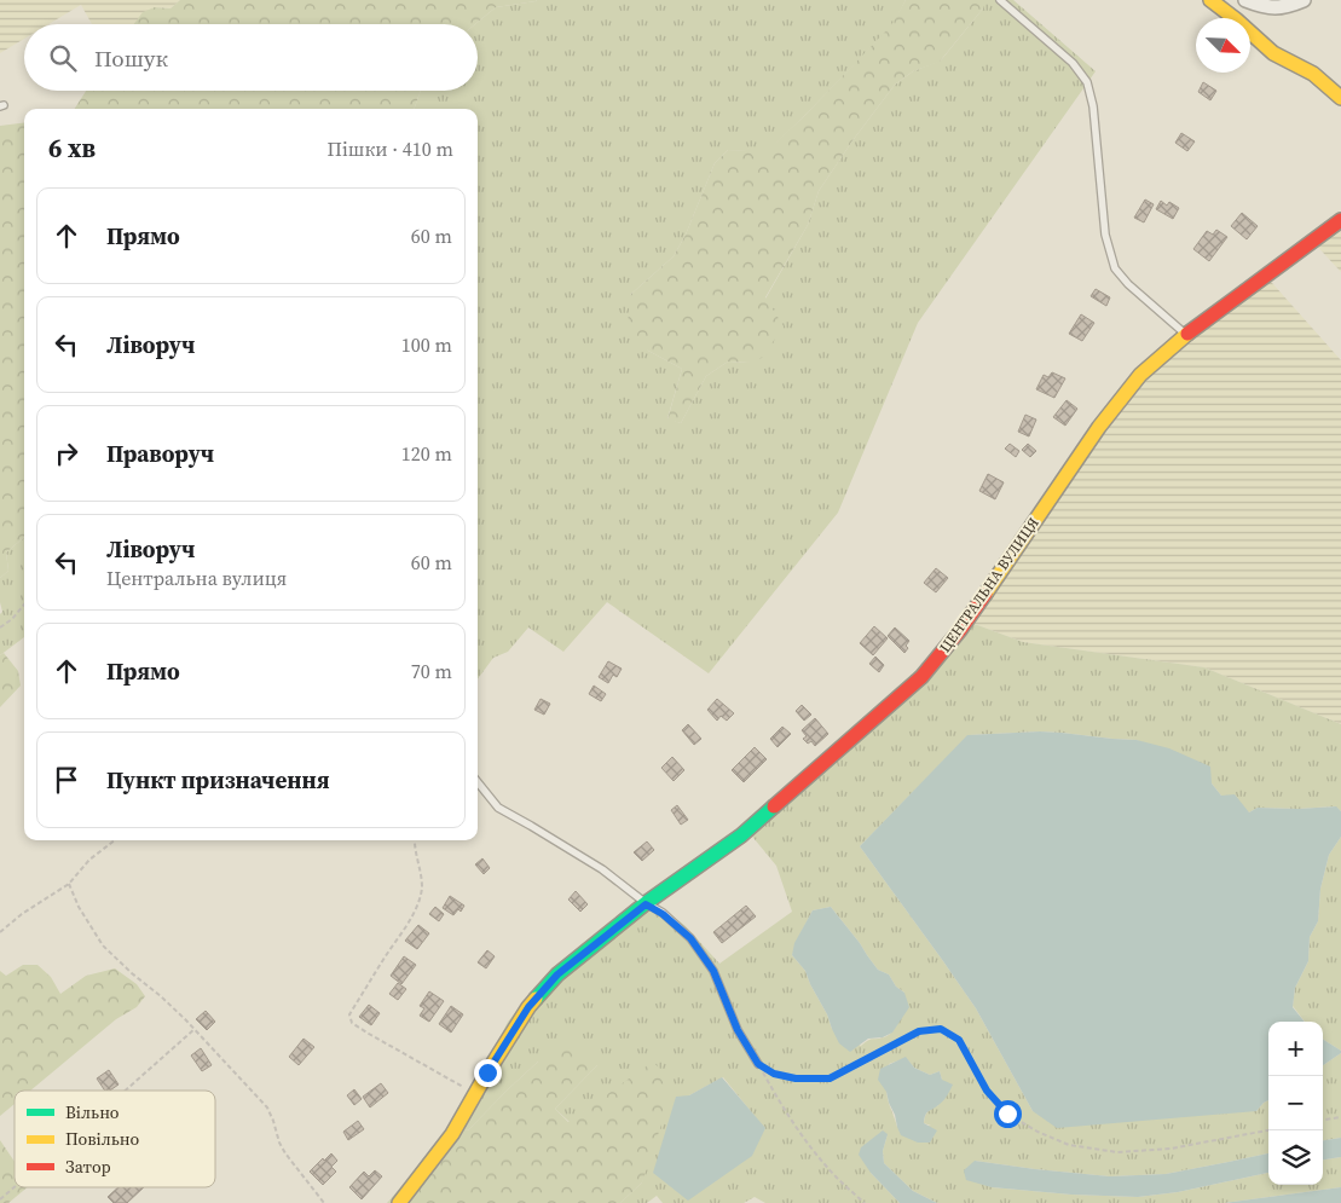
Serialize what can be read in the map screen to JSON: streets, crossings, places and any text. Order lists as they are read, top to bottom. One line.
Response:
{"streets":{"main road":["ЦЕНТРАЛЬНА ВУЛИЦЯ"]},"legend":["Вільно","Повільно","Затор"],"north":"bottom right","page":{"search":"Пошук","heading":["6 хв","Пішки · 410 m"],"list":[["Прямо","60 m"],["Ліворуч","100 m"],["Праворуч","120 m"],["Ліворуч","Центральна вулиця","60 m"],["Прямо","70 m"],"Пункт призначення"],"map_buttons":["+","−"]}}
